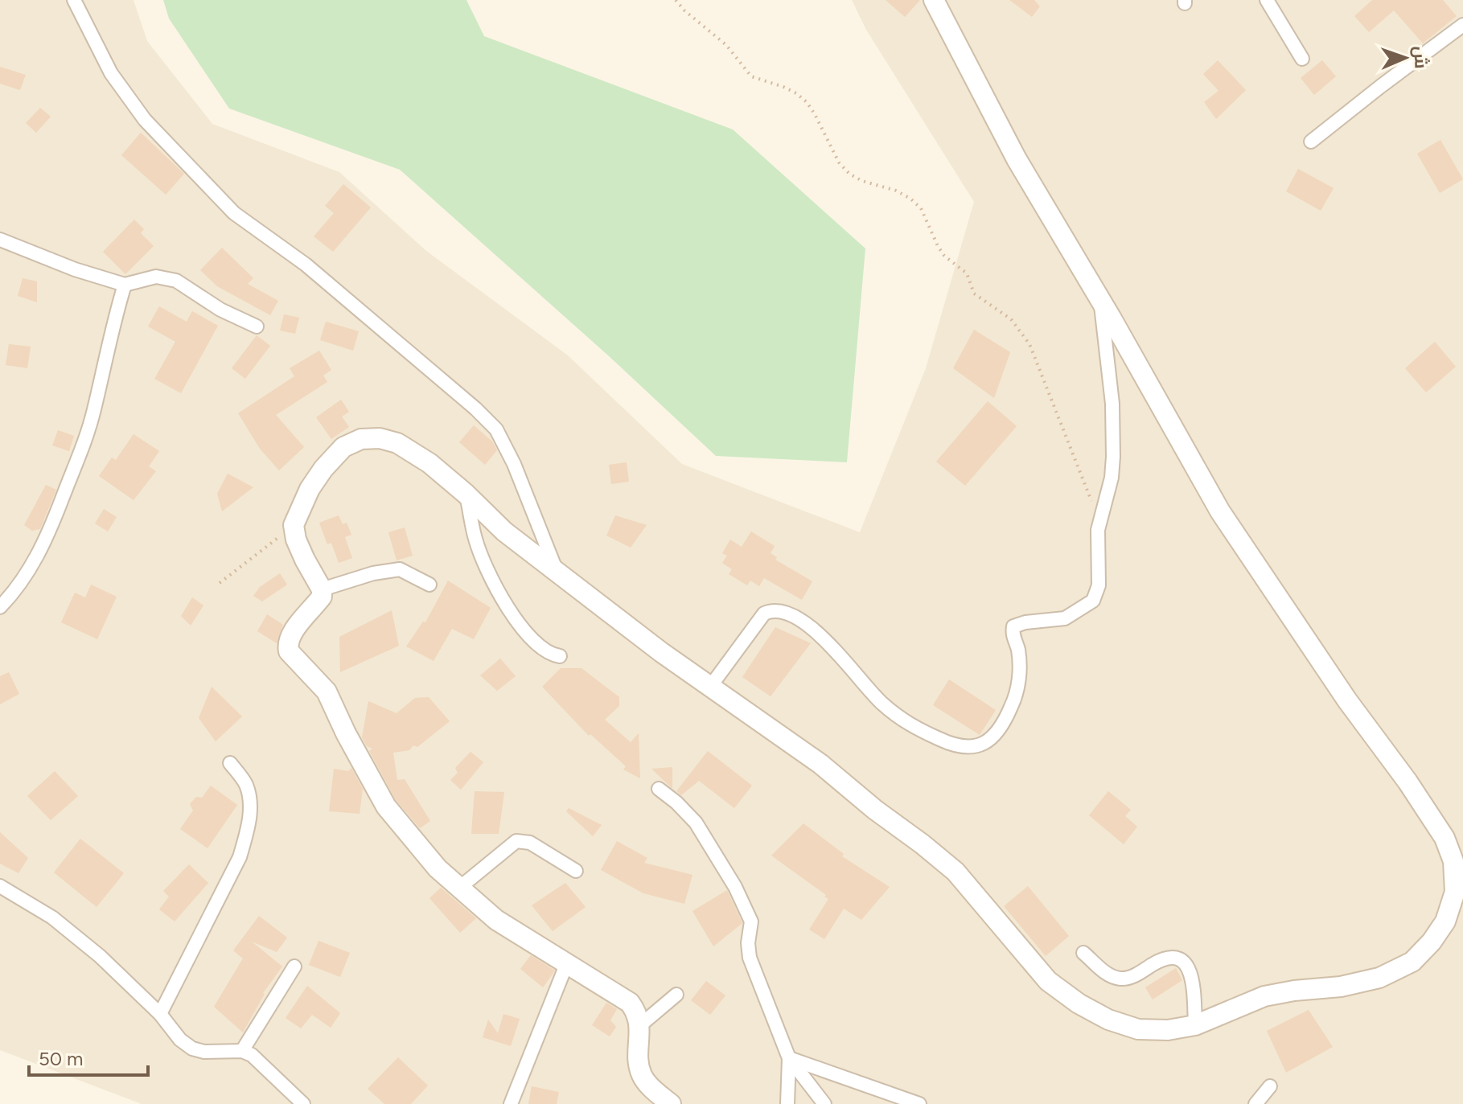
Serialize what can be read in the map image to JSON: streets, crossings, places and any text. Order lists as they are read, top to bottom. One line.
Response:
{"scale_bar":"50 m","north":"right"}
